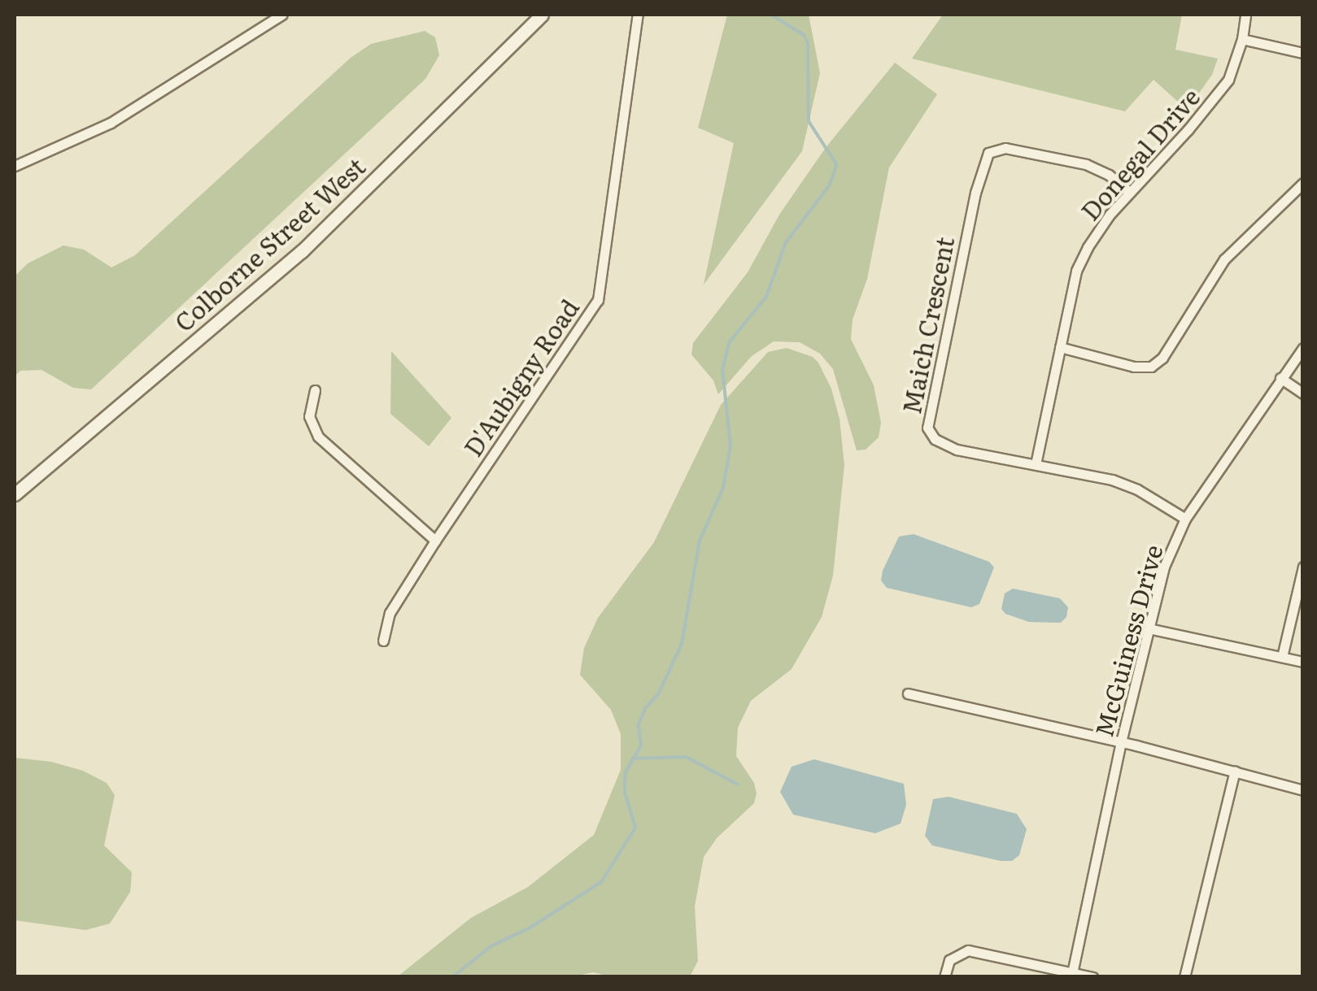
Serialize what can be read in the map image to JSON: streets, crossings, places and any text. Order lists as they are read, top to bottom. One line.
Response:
{"streets":{"main road":["Colborne Street West"],"street":["Donegal Drive","Maich Crescent","D'Aubigny Road","McGuiness Drive"]},"crossings":[["Donegal Drive","Maich Crescent"],["Maich Crescent","McGuiness Drive"]]}
